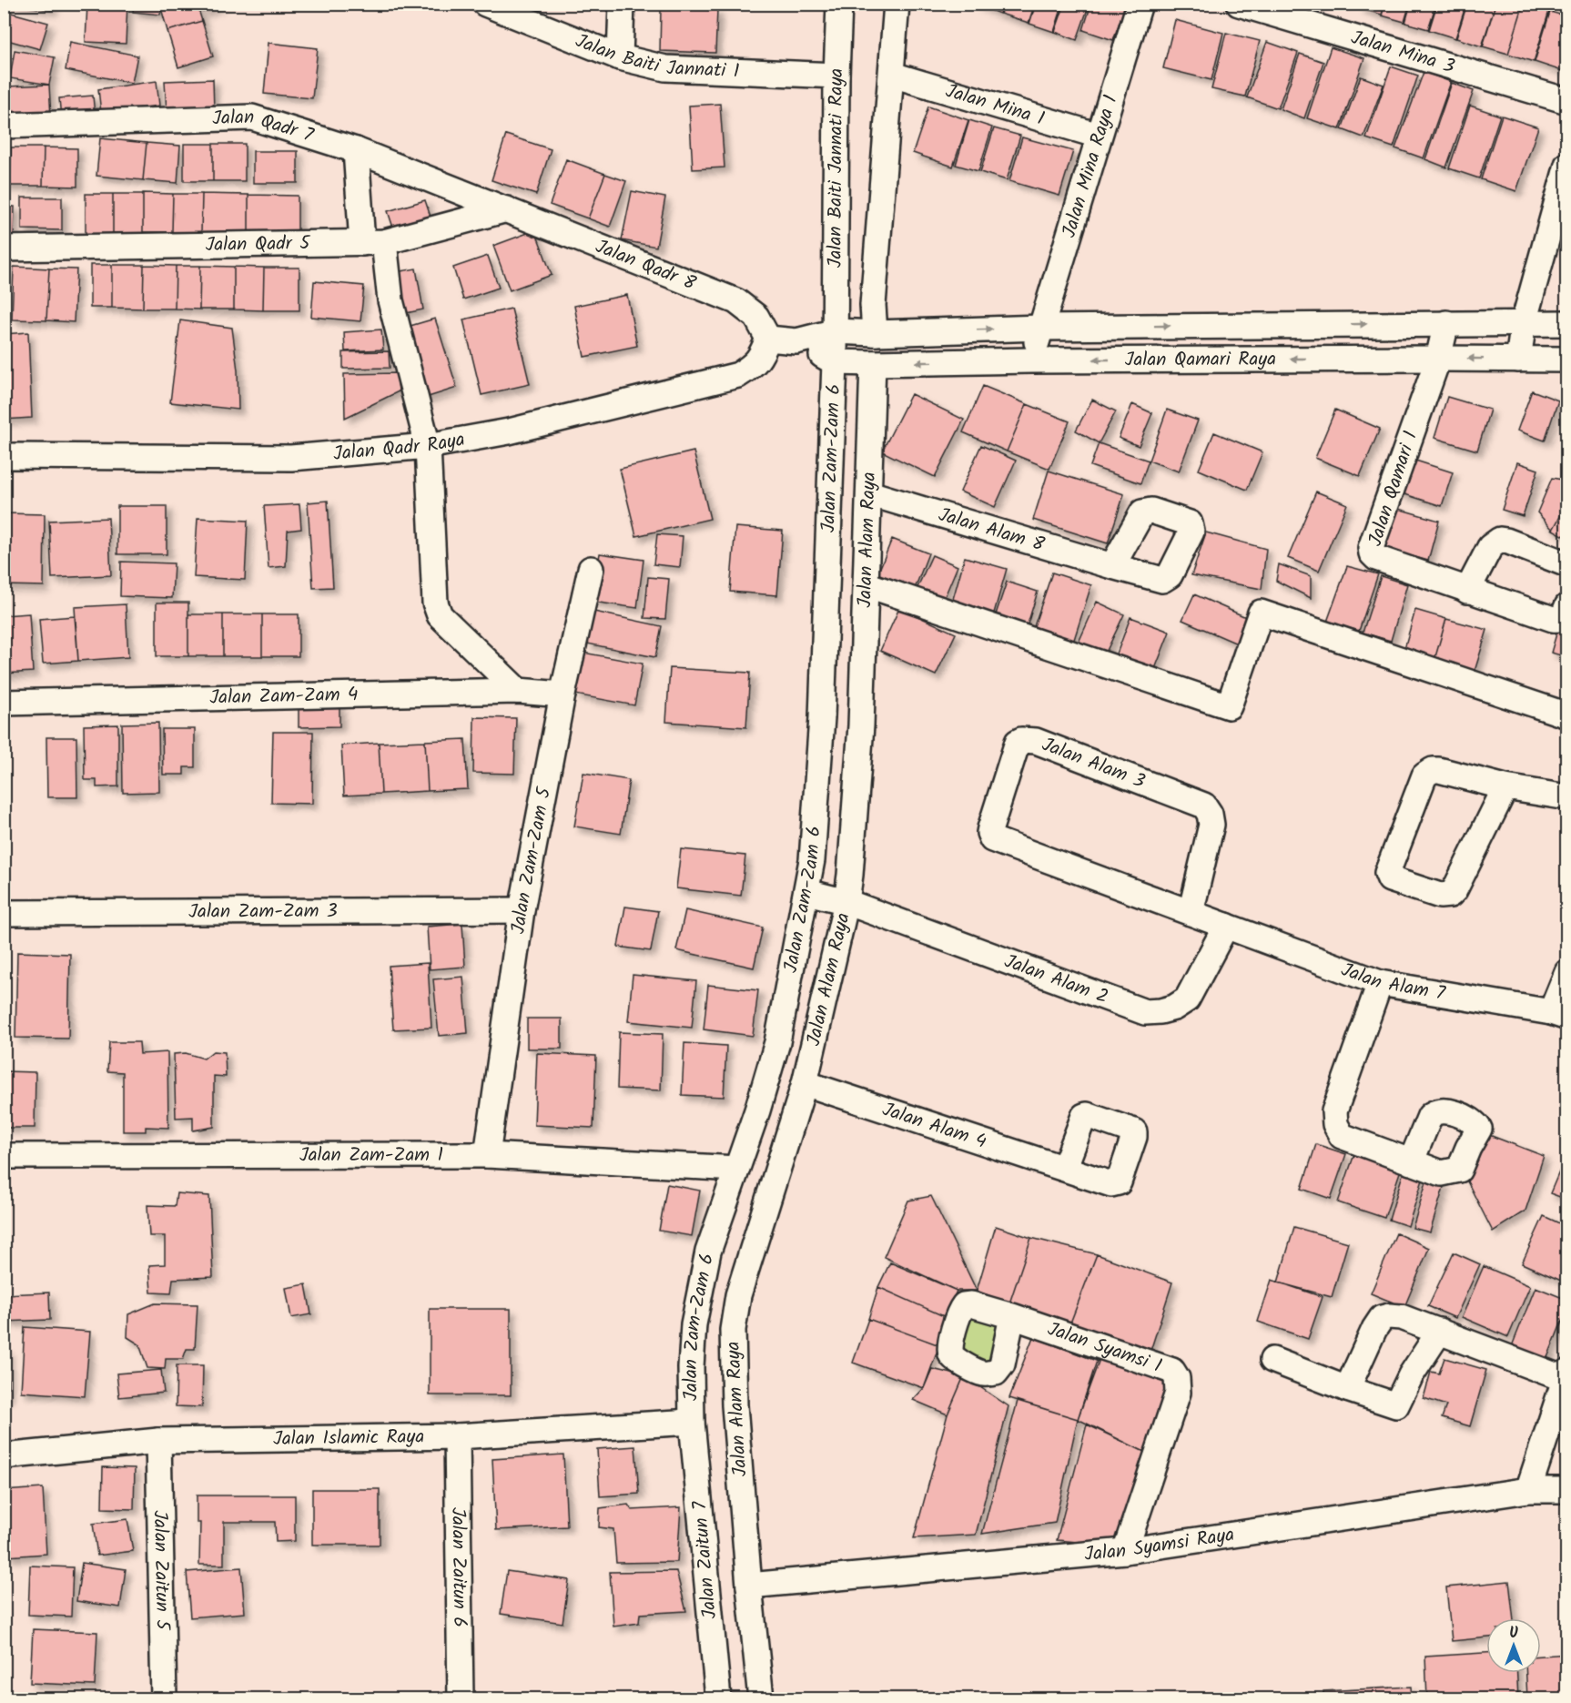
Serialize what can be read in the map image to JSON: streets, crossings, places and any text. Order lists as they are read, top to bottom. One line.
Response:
{"streets":{"street":["Jalan Mina 3","Jalan Baiti Jannati 1","Jalan Mina 1","Jalan Qadr 7","Jalan Mina Raya 1","Jalan Baiti Jannati Raya","Jalan Qadr 5","Jalan Qadr 8","Jalan Qamari Raya","Jalan Qadr Raya","Jalan Zam-Zam 6","Jalan Qamari 1","Jalan Alam 8","Jalan Alam Raya","Jalan Zam-Zam 4","Jalan Alam 3","Jalan Zam-Zam 5","Jalan Zam-Zam 3","Jalan Alam 2","Jalan Alam 7","Jalan Alam 4","Jalan Zam-Zam 1","Jalan Syamsi 1","Jalan Islamic Raya","Jalan Syamsi Raya","Jalan Zaitun 7","Jalan Zaitun 6","Jalan Zaitun 5"]},"crossings":[["Jalan Baiti Jannati 1","Jalan Baiti Jannati Raya"],["Jalan Mina 1","Jalan Mina Raya 1"],["Jalan Qadr 7","Jalan Qadr 5"],["Jalan Qadr 7","Jalan Qadr 8"],["Jalan Mina Raya 1","Jalan Qamari Raya"],["Jalan Baiti Jannati Raya","Jalan Qamari Raya"],["Jalan Baiti Jannati Raya","Jalan Zam-Zam 6"],["Jalan Qadr 5","Jalan Qadr 8"],["Jalan Qadr 8","Jalan Qadr Raya"],["Jalan Qamari Raya","Jalan Zam-Zam 6"],["Jalan Qamari Raya","Jalan Qamari 1"],["Jalan Qamari Raya","Jalan Alam Raya"],["Jalan Zam-Zam 6","Jalan Alam 2"],["Jalan Zam-Zam 6","Jalan Zam-Zam 1"],["Jalan Zam-Zam 6","Jalan Islamic Raya"],["Jalan Zam-Zam 6","Jalan Zaitun 7"],["Jalan Alam 8","Jalan Alam Raya"],["Jalan Alam Raya","Jalan Alam 2"],["Jalan Alam Raya","Jalan Alam 4"],["Jalan Alam Raya","Jalan Syamsi Raya"],["Jalan Zam-Zam 4","Jalan Zam-Zam 5"],["Jalan Alam 3","Jalan Alam 2"],["Jalan Alam 3","Jalan Alam 7"],["Jalan Zam-Zam 5","Jalan Zam-Zam 3"],["Jalan Zam-Zam 5","Jalan Zam-Zam 1"],["Jalan Alam 2","Jalan Alam 7"],["Jalan Syamsi 1","Jalan Syamsi Raya"],["Jalan Islamic Raya","Jalan Zaitun 7"],["Jalan Islamic Raya","Jalan Zaitun 6"],["Jalan Islamic Raya","Jalan Zaitun 5"]],"north":"top"}
